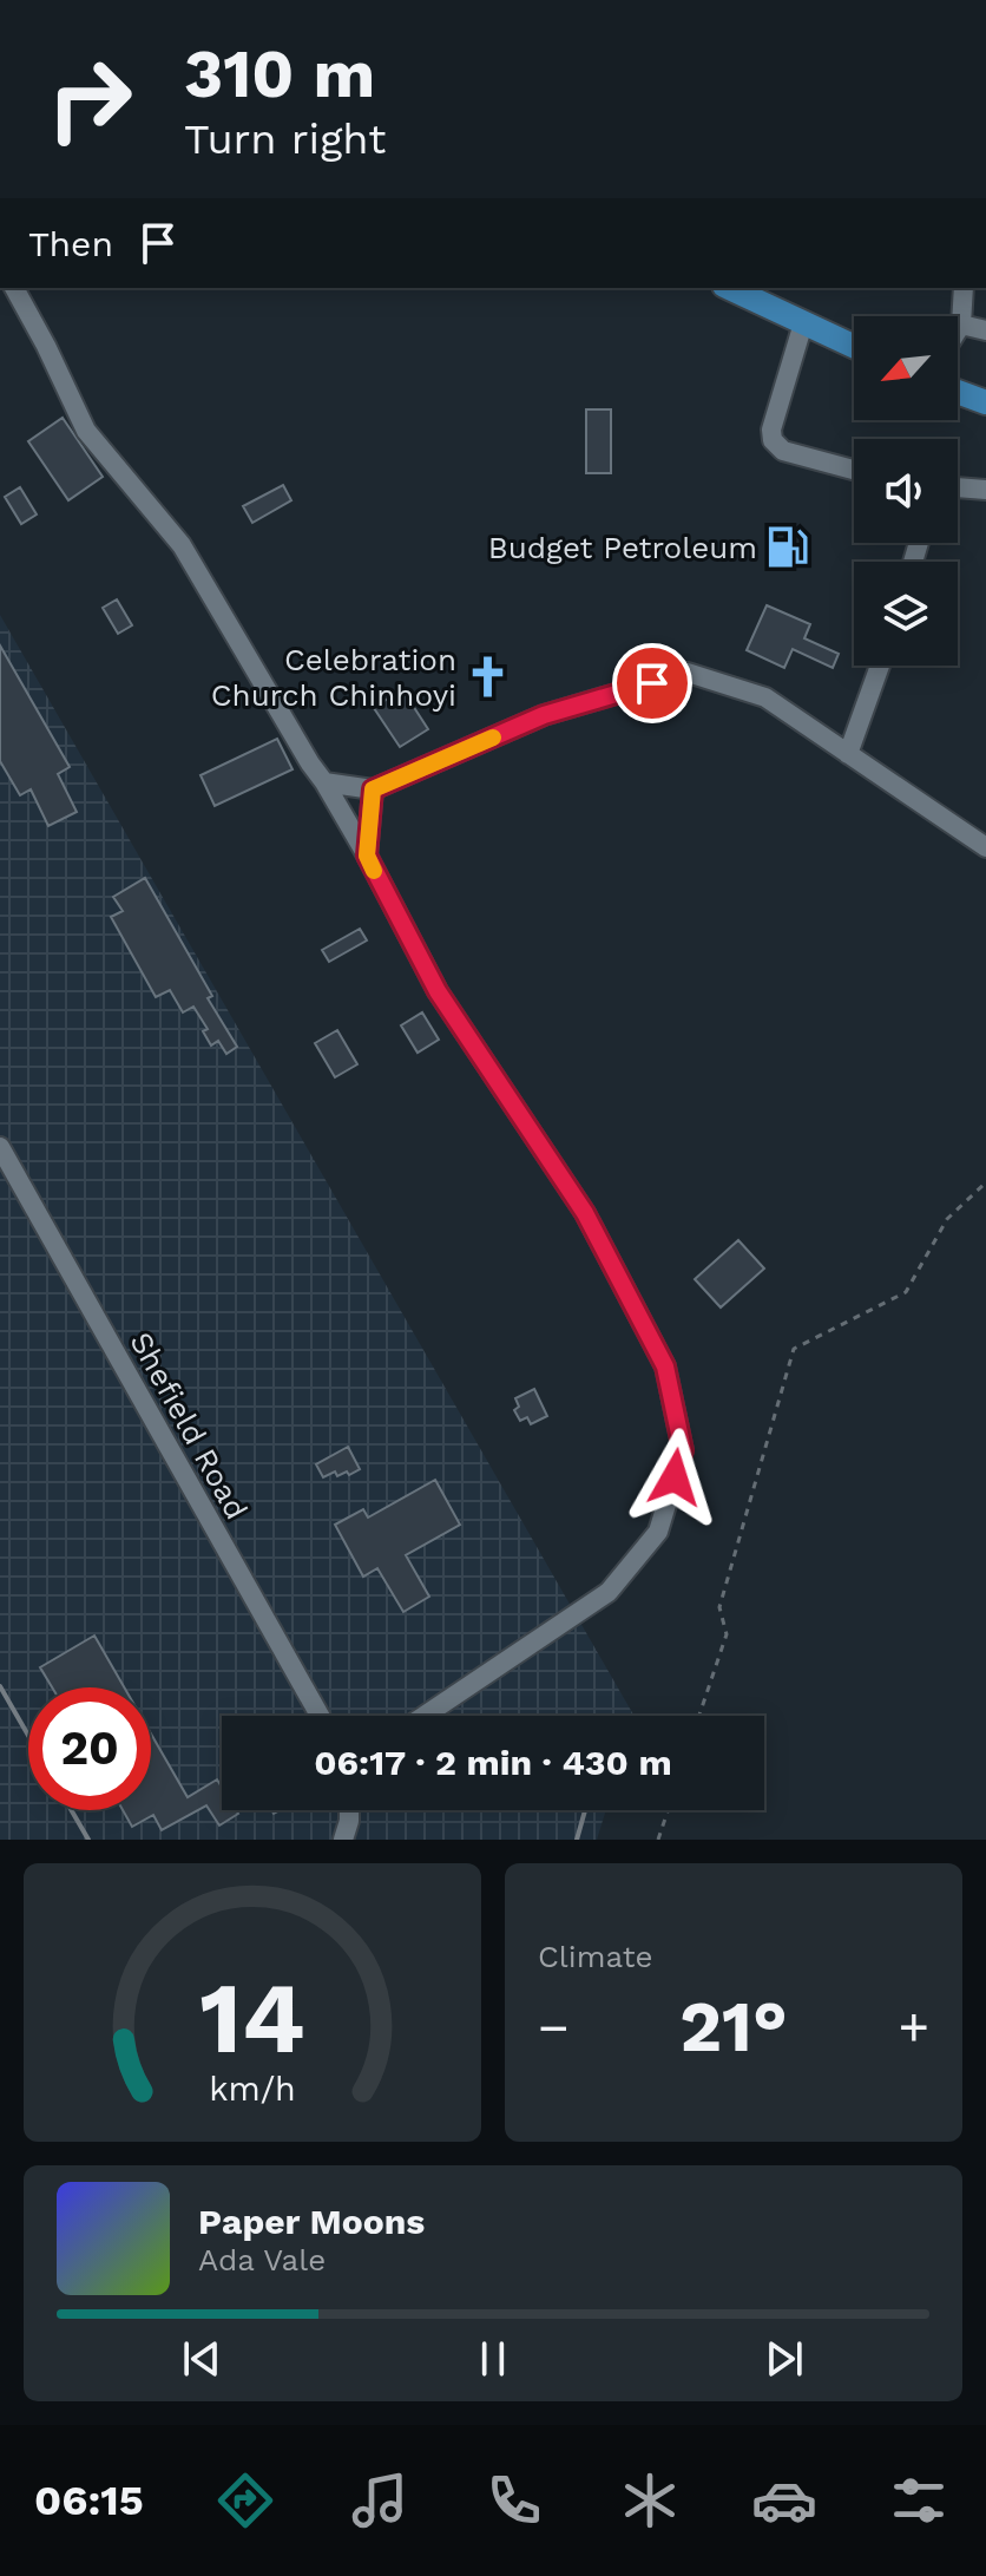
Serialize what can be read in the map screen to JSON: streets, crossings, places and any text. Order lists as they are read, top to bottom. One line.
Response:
{"streets":{"street":["Shefield Road"]},"places":{"fuel station":["Budget Petroleum"],"church":["Celebration Church Chinhoyi"]},"north":"bottom left","page":{"turn":["310 m","Turn right"],"then":"Then","limit":"20","trip":"06:17 · 2 min · 430 m","tile":"Climate","heat":["−","21°","+"],"song":["Paper Moons","Ada Vale"],"tabs":"06:15","gauge":["14","km/h"]}}
